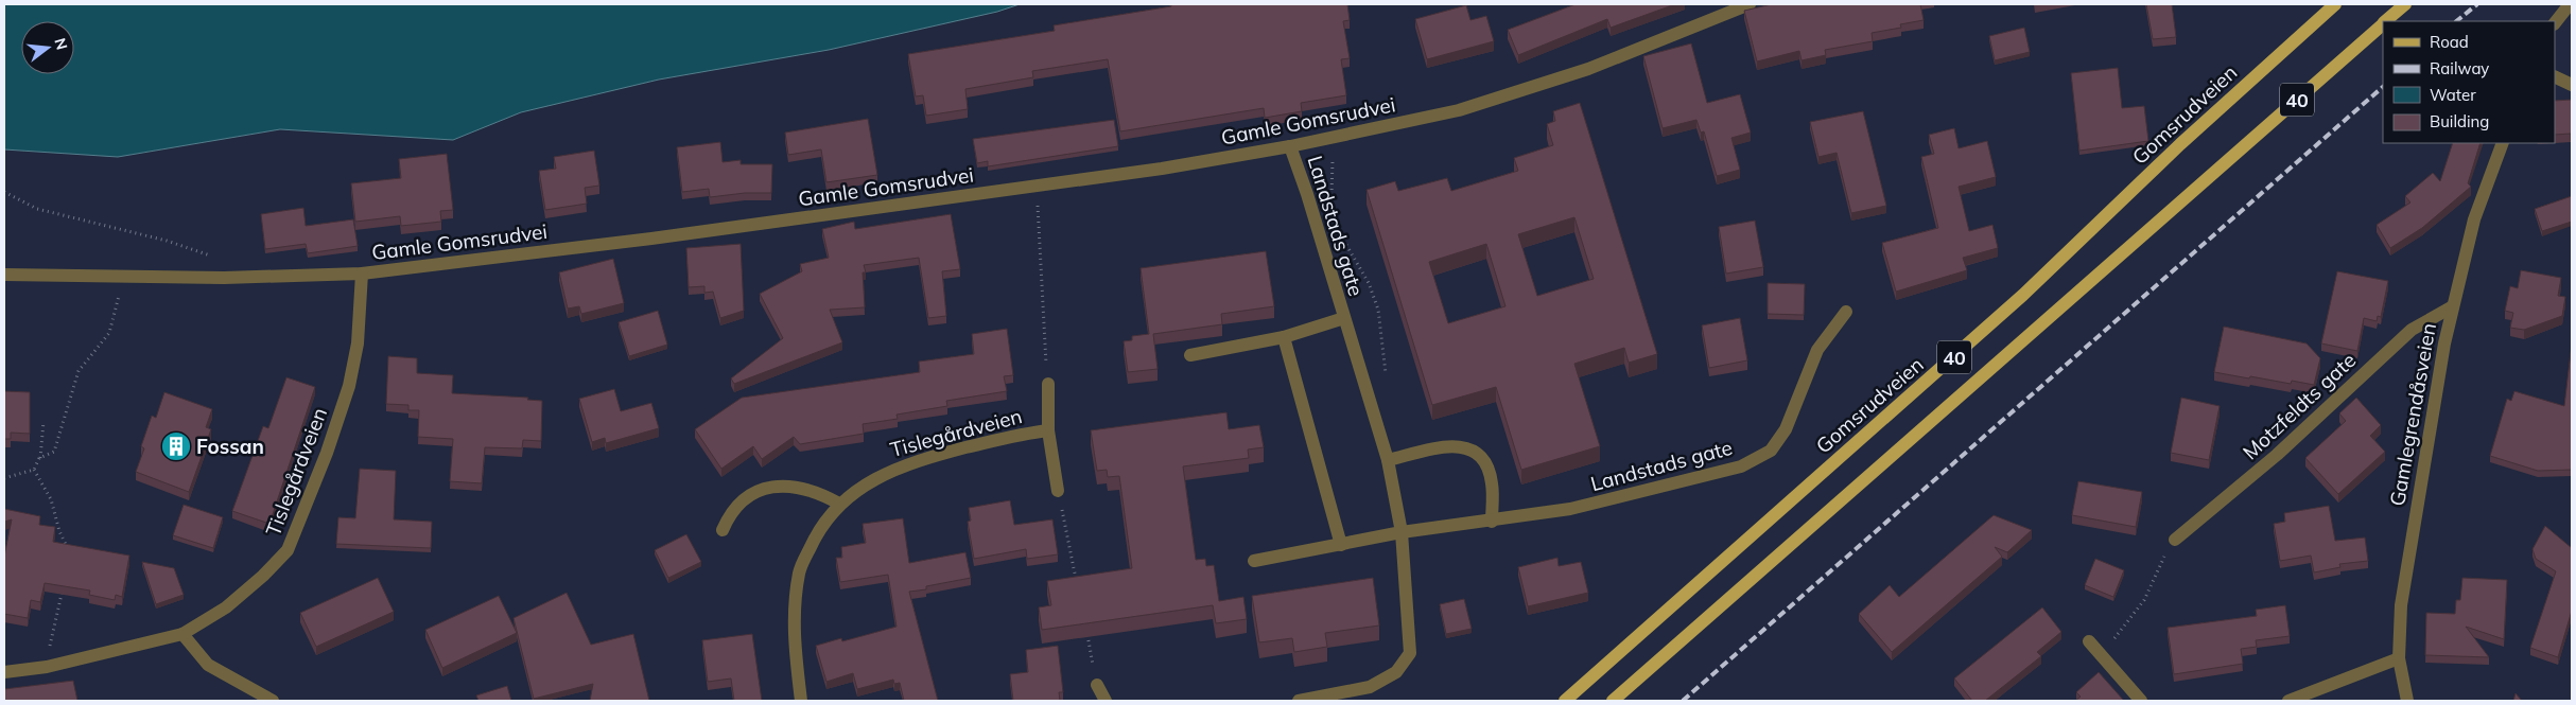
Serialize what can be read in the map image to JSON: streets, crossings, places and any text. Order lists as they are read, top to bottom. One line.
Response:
{"streets":{"main road":["40","Gomsrudveien"],"street":["Gamle Gomsrudvei","Landstads gate","Motzfeldts gate","Gamlegrendåsveien","Tislegårdveien"]},"crossings":[["Gamle Gomsrudvei","Landstads gate"],["Gamle Gomsrudvei","Tislegårdveien"],["Motzfeldts gate","Gamlegrendåsveien"]],"places":{"building":["Fossan"]},"legend":["Road","Railway","Water","Building"],"north":"right"}
